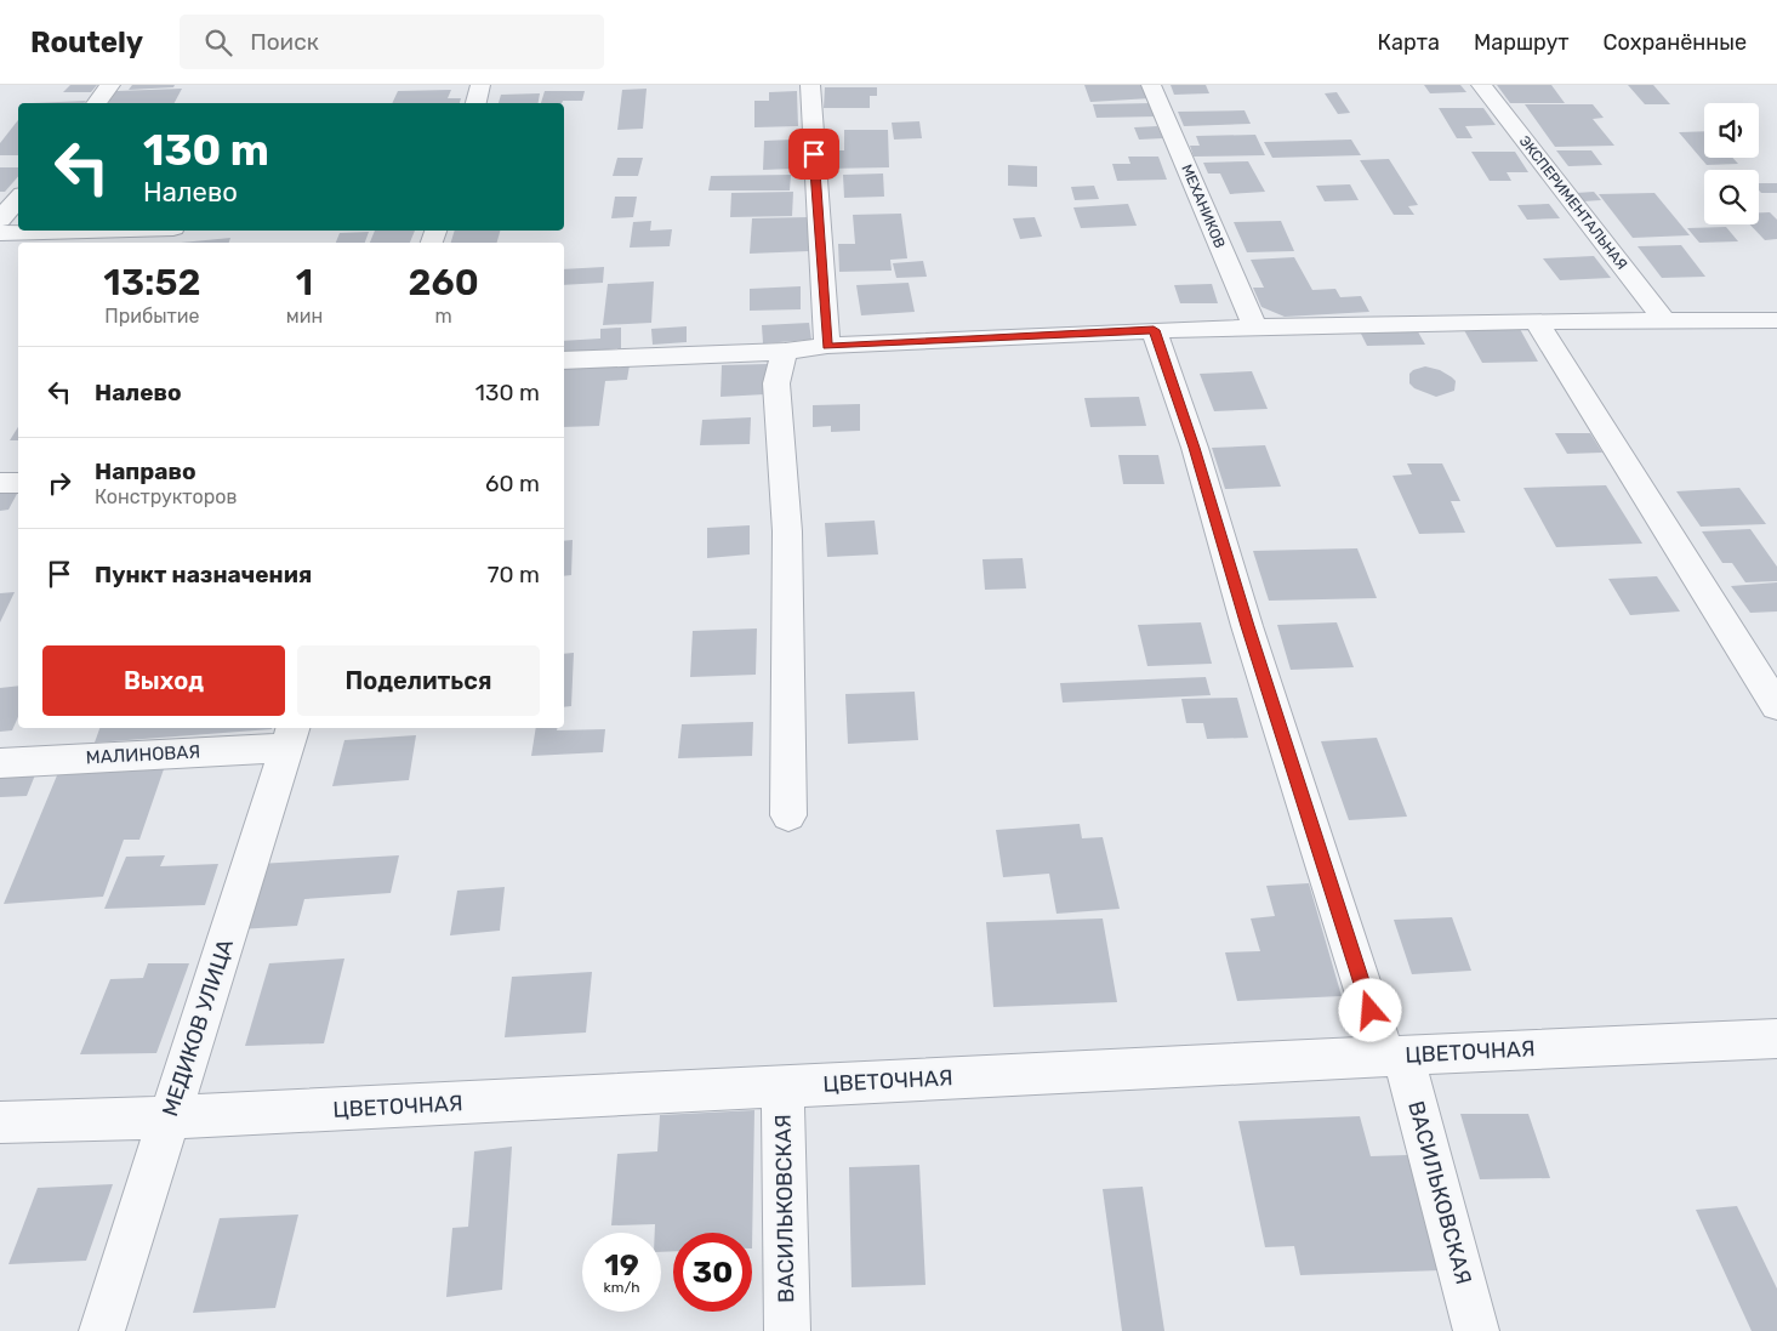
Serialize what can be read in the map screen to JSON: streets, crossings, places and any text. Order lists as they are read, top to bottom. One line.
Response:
{"streets":{"street":["ЭКСПЕРИМЕНТАЛЬНАЯ","МЕХАНИКОВ","МАЛИНОВАЯ","МЕДИКОВ УЛИЦА","ЦВЕТОЧНАЯ","ВАСИЛЬКОВСКАЯ"]},"crossings":[["МАЛИНОВАЯ","МЕДИКОВ УЛИЦА"],["МЕДИКОВ УЛИЦА","ЦВЕТОЧНАЯ"],["ЦВЕТОЧНАЯ","ВАСИЛЬКОВСКАЯ"]],"page":{"header":"Routely","search":"Поиск","nav":["Карта","Маршрут","Сохранённые"],"turn":["130 m","Налево"],"eta":["13:52","Прибытие","1","мин","260","m"],"list":[{"name":"Налево","value":"130 m"},{"name":"Направо","note":"Конструкторов","value":"60 m"},{"name":"Пункт назначения","value":"70 m"}],"buttons":["Выход","Поделиться"],"speed":"19 km/h","limit":"30"}}
